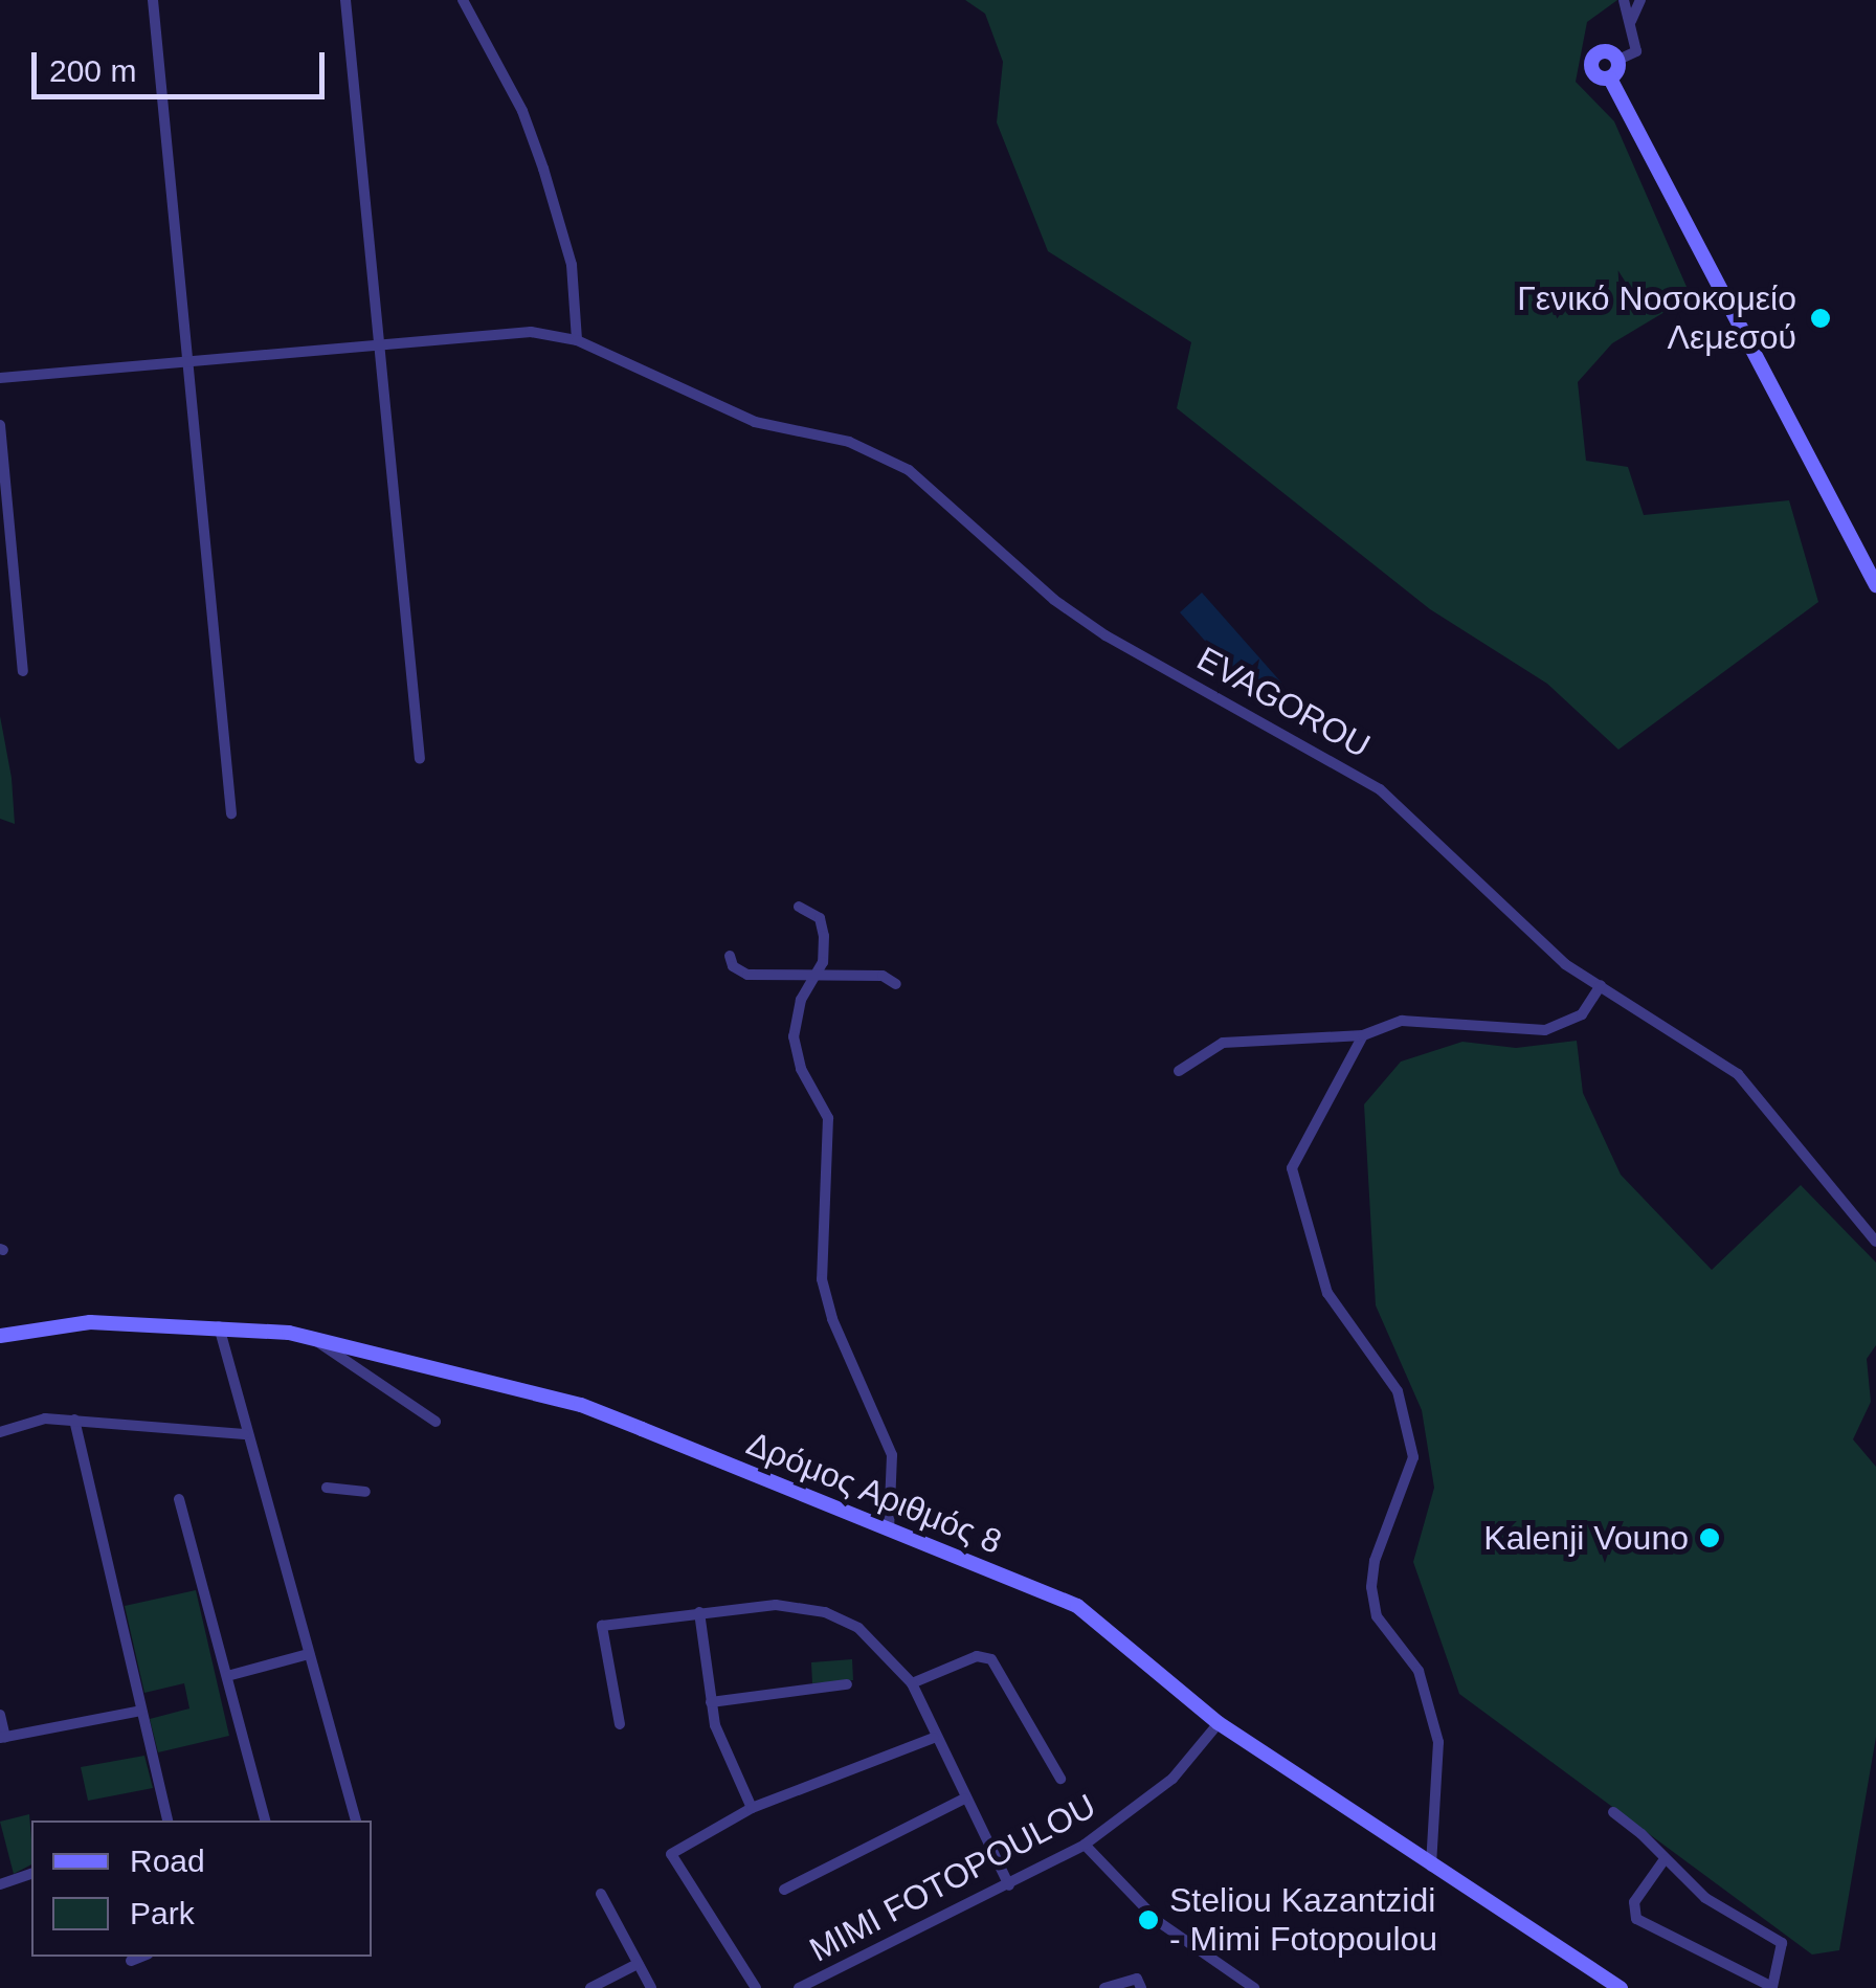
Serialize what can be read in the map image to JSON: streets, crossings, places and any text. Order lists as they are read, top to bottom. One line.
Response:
{"streets":{"street":["EVAGOROU","Δρόμος Αριθμός 8","MIMI FOTOPOULOU"]},"crossings":[["Δρόμος Αριθμός 8","MIMI FOTOPOULOU"]],"places":["Γενικό Νοσοκομείο Λεμεσού","Kalenji Vouno","Steliou Kazantzidi - Mimi Fotopoulou"],"legend":["Road","Park"],"scale_bar":"200 m"}
